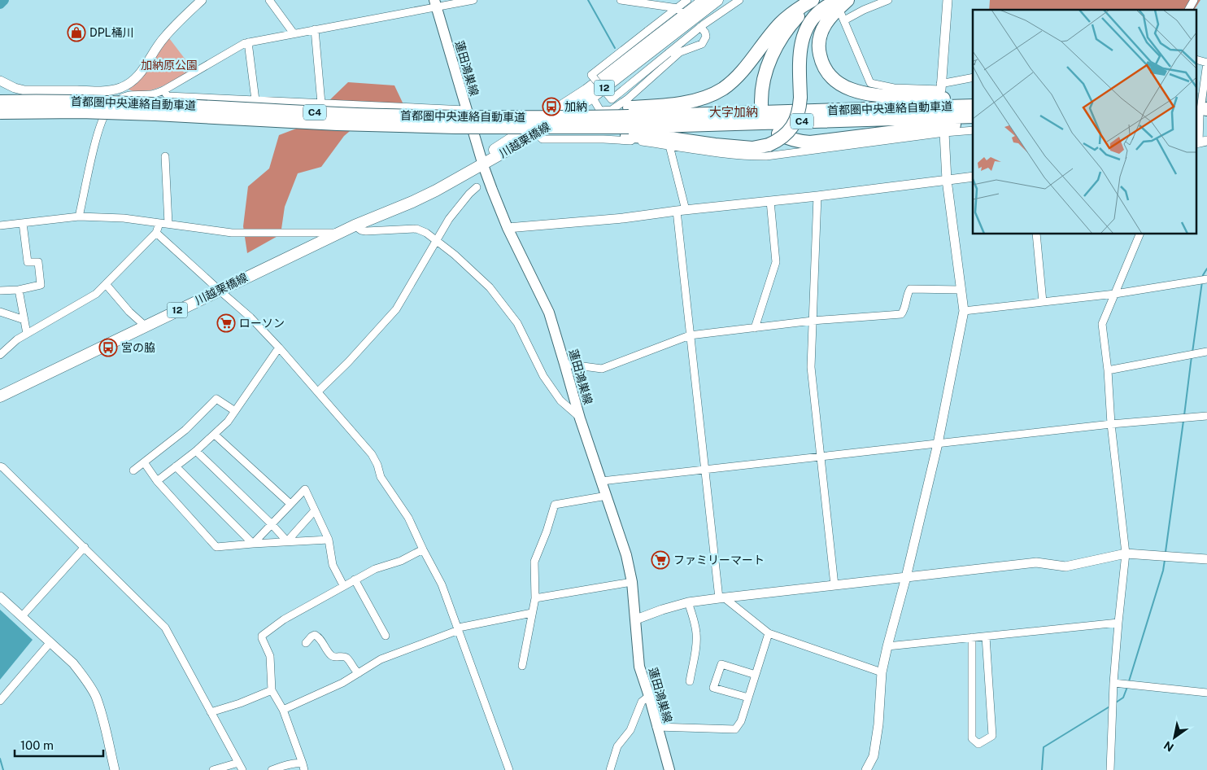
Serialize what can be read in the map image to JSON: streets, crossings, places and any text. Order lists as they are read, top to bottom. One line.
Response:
{"streets":{"highway":["首都圏中央連絡自動車道","C4"],"main road":["蓮田鴻巣線","12","川越栗橋線"]},"crossings":[["蓮田鴻巣線","川越栗橋線"]],"districts":["大字加納"],"parks":["加納原公園"],"places":{"shop":["DPL桶川"],"bus stop":["加納","宮の脇"],"supermarket":["ローソン","ファミリーマート"]},"scale_bar":"100 m","north":"bottom left"}
